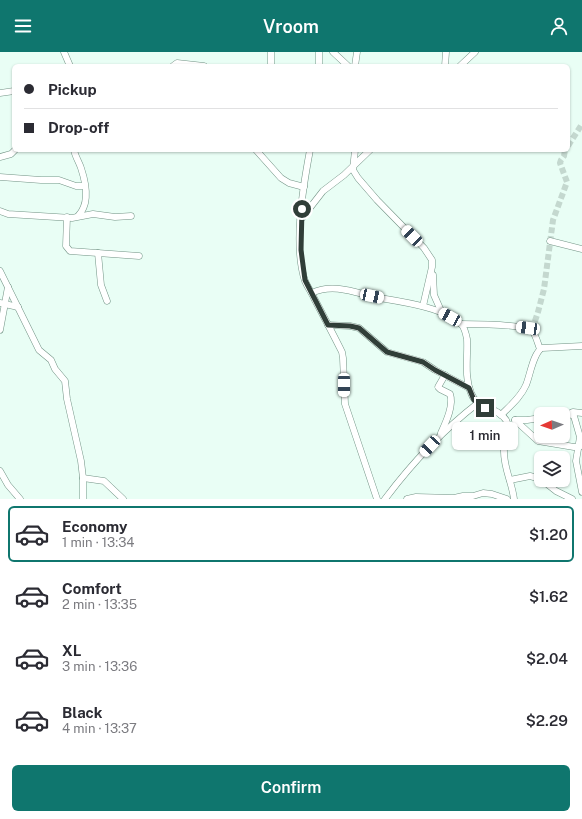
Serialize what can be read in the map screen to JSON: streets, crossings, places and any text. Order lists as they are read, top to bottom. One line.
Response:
{"north":"left","page":{"header":"Vroom","banner":["Pickup","Drop-off"],"bubble":"1 min","list":[{"name":"Economy","note":"1 min · 13:34","value":"$1.20"},{"name":"Comfort","note":"2 min · 13:35","value":"$1.62"},{"name":"XL","note":"3 min · 13:36","value":"$2.04"},{"name":"Black","note":"4 min · 13:37","value":"$2.29"}],"buttons":"Confirm"}}
